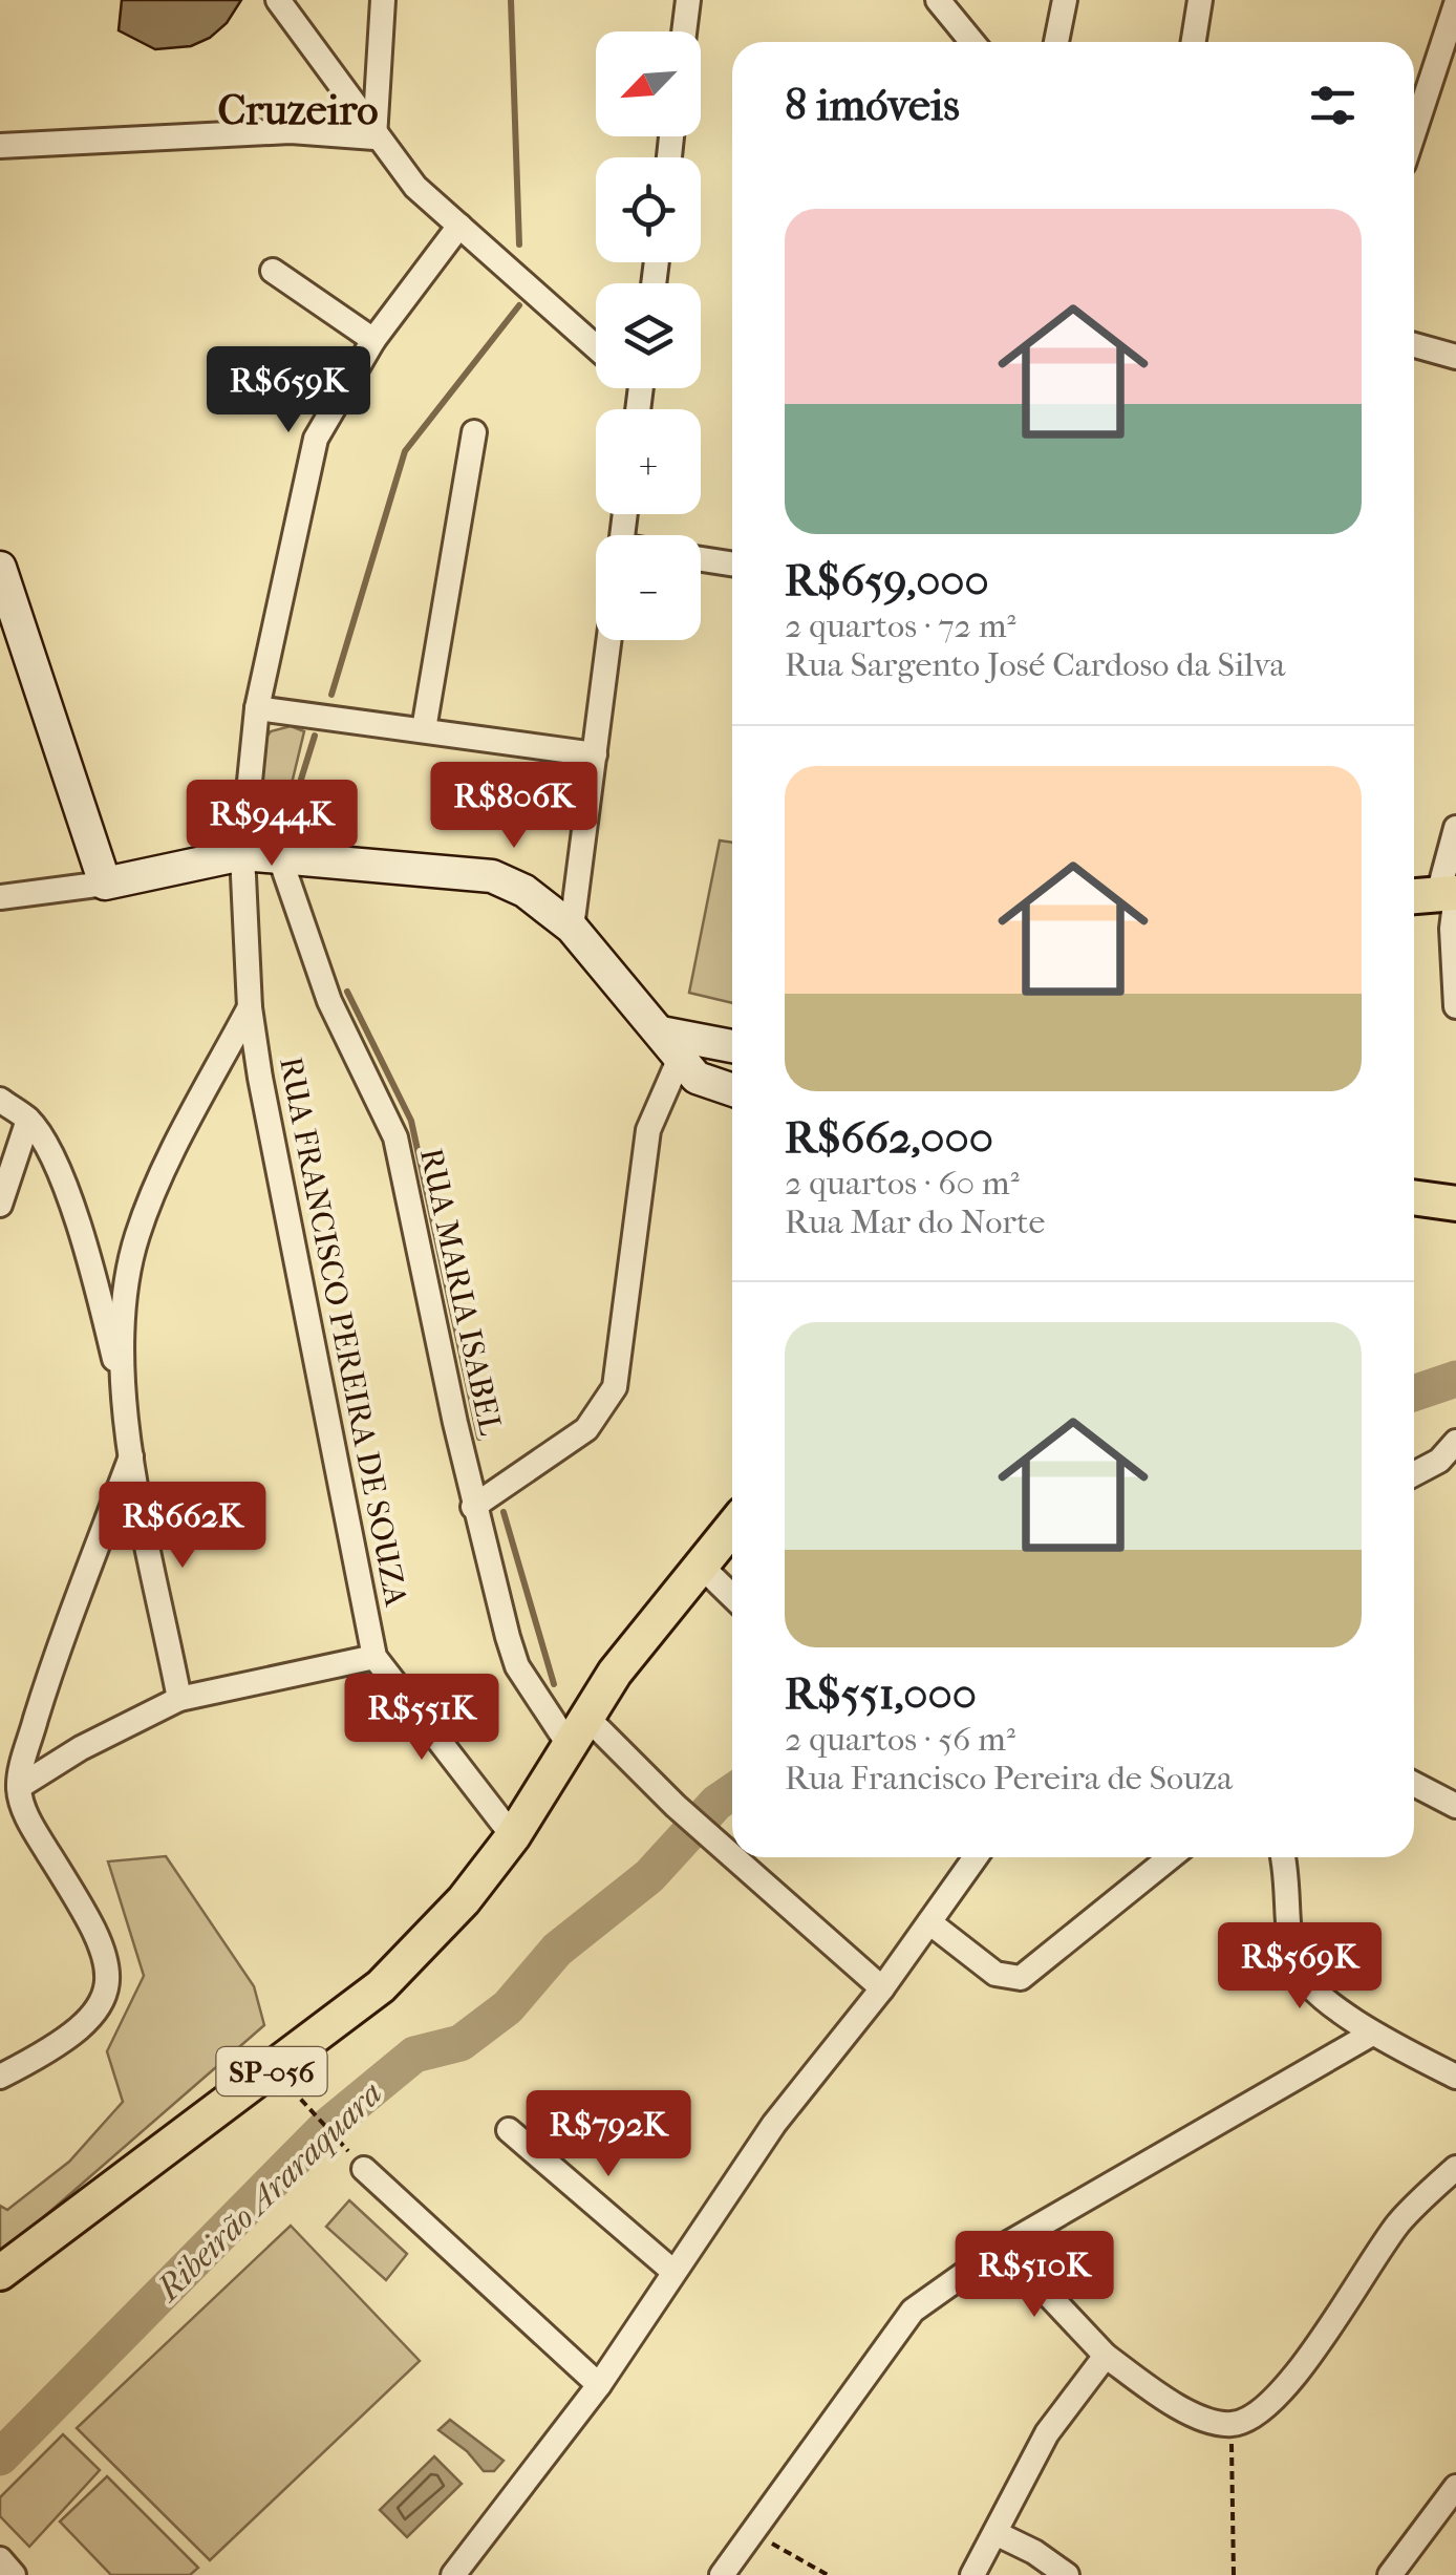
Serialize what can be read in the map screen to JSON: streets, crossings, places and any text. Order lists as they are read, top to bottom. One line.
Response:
{"streets":{"main road":["SP-056"],"street":["RUA MARIA ISABEL","RUA FRANCISCO PEREIRA DE SOUZA"]},"crossings":[["RUA MARIA ISABEL","SP-056"],["RUA FRANCISCO PEREIRA DE SOUZA","SP-056"]],"districts":["Cruzeiro"],"water":["Ribeirão Araraquara"],"north":"bottom left","page":{"map_buttons":["+","−"],"heading":"8 imóveis","list":[{"name":"R$659,000","note":"2 quartos · 72 m² · Rua Sargento José Cardoso da Silva"},{"name":"R$662,000","note":"2 quartos · 60 m² · Rua Mar do Norte"},{"name":"R$551,000","note":"2 quartos · 56 m² · Rua Francisco Pereira de Souza"}],"price":["R$659K","R$806K","R$944K","R$662K","R$551K","R$569K","R$792K","R$510K"]}}
